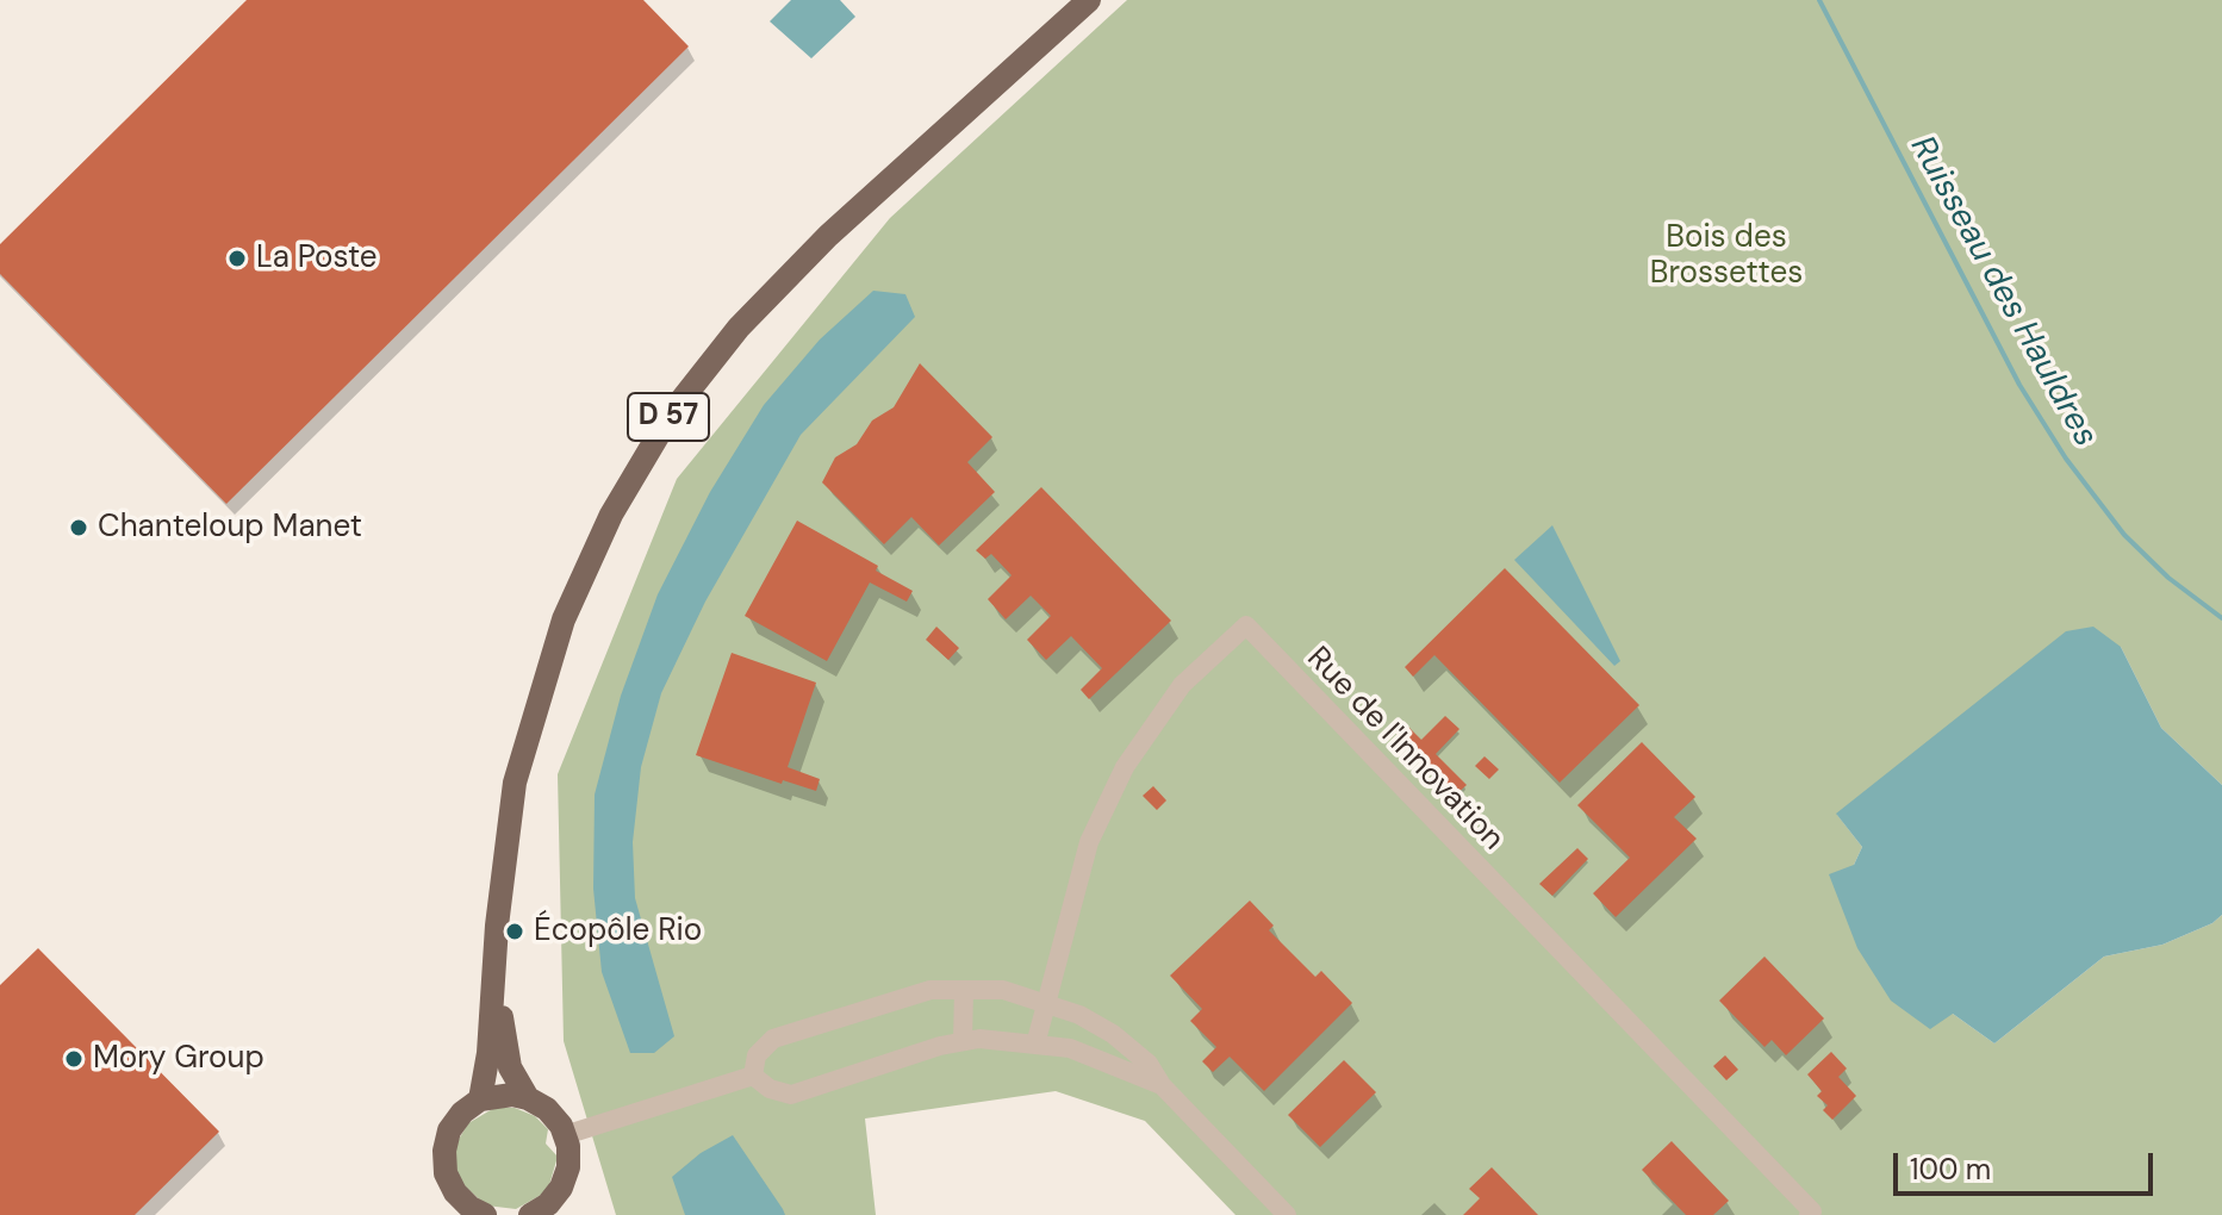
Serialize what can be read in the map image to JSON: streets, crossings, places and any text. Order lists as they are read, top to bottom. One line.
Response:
{"streets":{"main road":["D 57"],"street":["Rue de l'Innovation"]},"water":["Ruisseau des Hauldres"],"parks":["Bois des Brossettes"],"places":["La Poste","Chanteloup Manet","Écopôle Rio","Mory Group"],"scale_bar":"100 m"}
